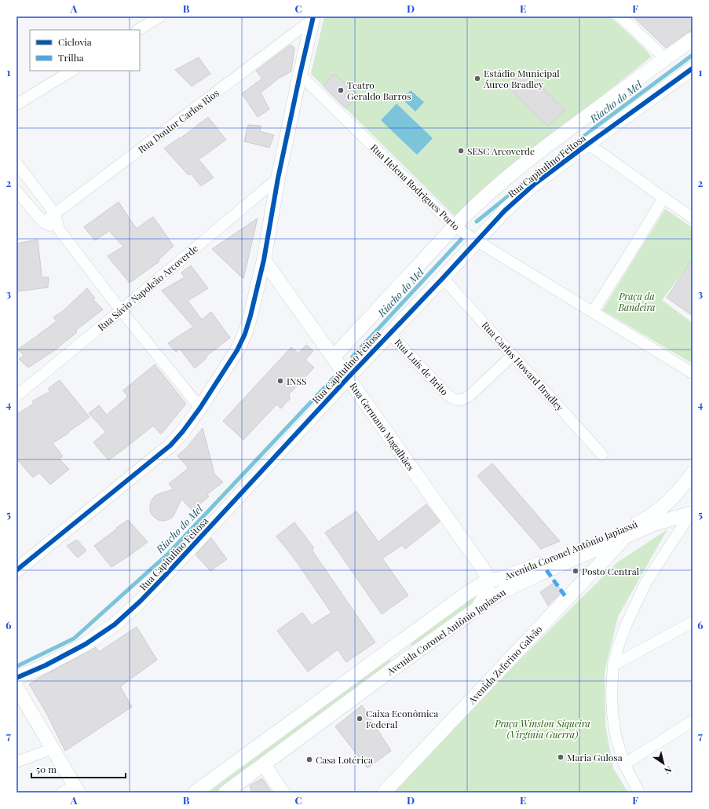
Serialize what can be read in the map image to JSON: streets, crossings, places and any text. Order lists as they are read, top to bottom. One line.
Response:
{"streets":{"street":["Rua Doutor Carlos Rios","Rua Capitulino Feitosa","Rua Helena Rodrigues Porto","Rua Sávio Napoleão Arcoverde","Rua Carlos Howard Bradley","Rua Luís de Brito","Rua Germano Magalhães","Avenida Coronel Antônio Japiassú","Avenida Coronel Antônio Japiassu","Avenida Zeferino Galvão"]},"crossings":[["Rua Capitulino Feitosa","Rua Helena Rodrigues Porto"],["Rua Capitulino Feitosa","Rua Carlos Howard Bradley"],["Rua Capitulino Feitosa","Rua Luís de Brito"],["Rua Capitulino Feitosa","Rua Germano Magalhães"],["Rua Carlos Howard Bradley","Rua Luís de Brito"],["Rua Germano Magalhães","Avenida Coronel Antônio Japiassú"],["Rua Germano Magalhães","Avenida Coronel Antônio Japiassu"],["Avenida Coronel Antônio Japiassú","Avenida Coronel Antônio Japiassu"],["Avenida Coronel Antônio Japiassu","Avenida Zeferino Galvão"]],"water":["Riacho do Mel"],"parks":["Praça da Bandeira","Praça Winston Siqueira (Virgínia Guerra)"],"places":["Estádio Municipal Áureo Bradley","Teatro Geraldo Barros","SESC Arcoverde","INSS","Posto Central","Caixa Econômica Federal","Maria Gulosa","Casa Lotérica"],"legend":["Ciclovia","Trilha"],"scale_bar":"50 m","north":"bottom right","grid":{"columns":["A","B","C","D","E","F"],"rows":["1","2","3","4","5","6","7"]}}
